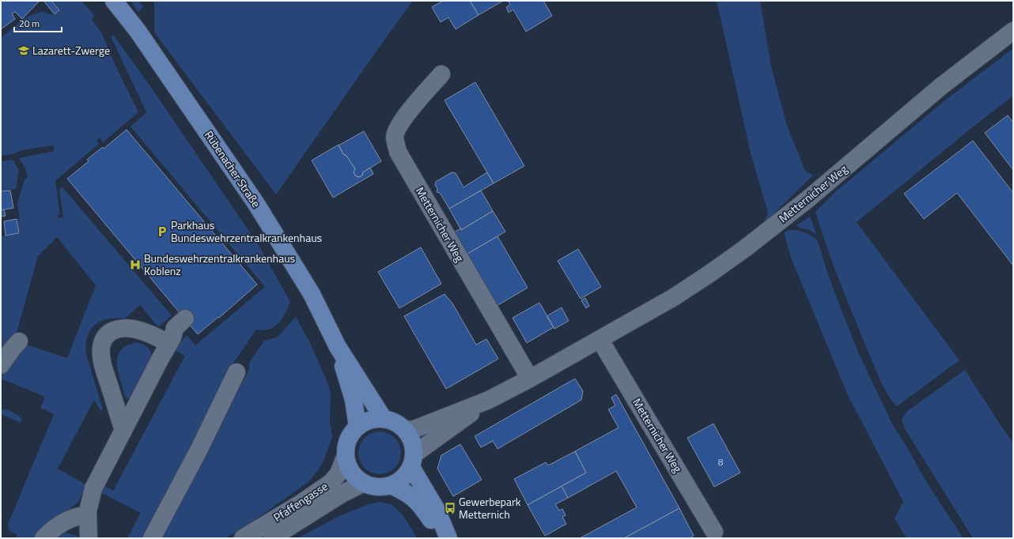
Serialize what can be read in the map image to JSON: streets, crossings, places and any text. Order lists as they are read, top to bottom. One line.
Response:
{"streets":{"main road":["Rübenacher Straße"],"street":["Metternicher Weg","Pfaffengasse"]},"crossings":[["Rübenacher Straße","Metternicher Weg"],["Rübenacher Straße","Pfaffengasse"],["Metternicher Weg","Pfaffengasse"]],"places":{"school or university":["Lazarett-Zwerge"],"parking":["Parkhaus Bundeswehrzentralkrankenhaus"],"hospital":["Bundeswehrzentralkrankenhaus Koblenz"],"bus stop":["Gewerbepark Metternich"]},"house_numbers":["8"],"scale_bar":"20 m"}
